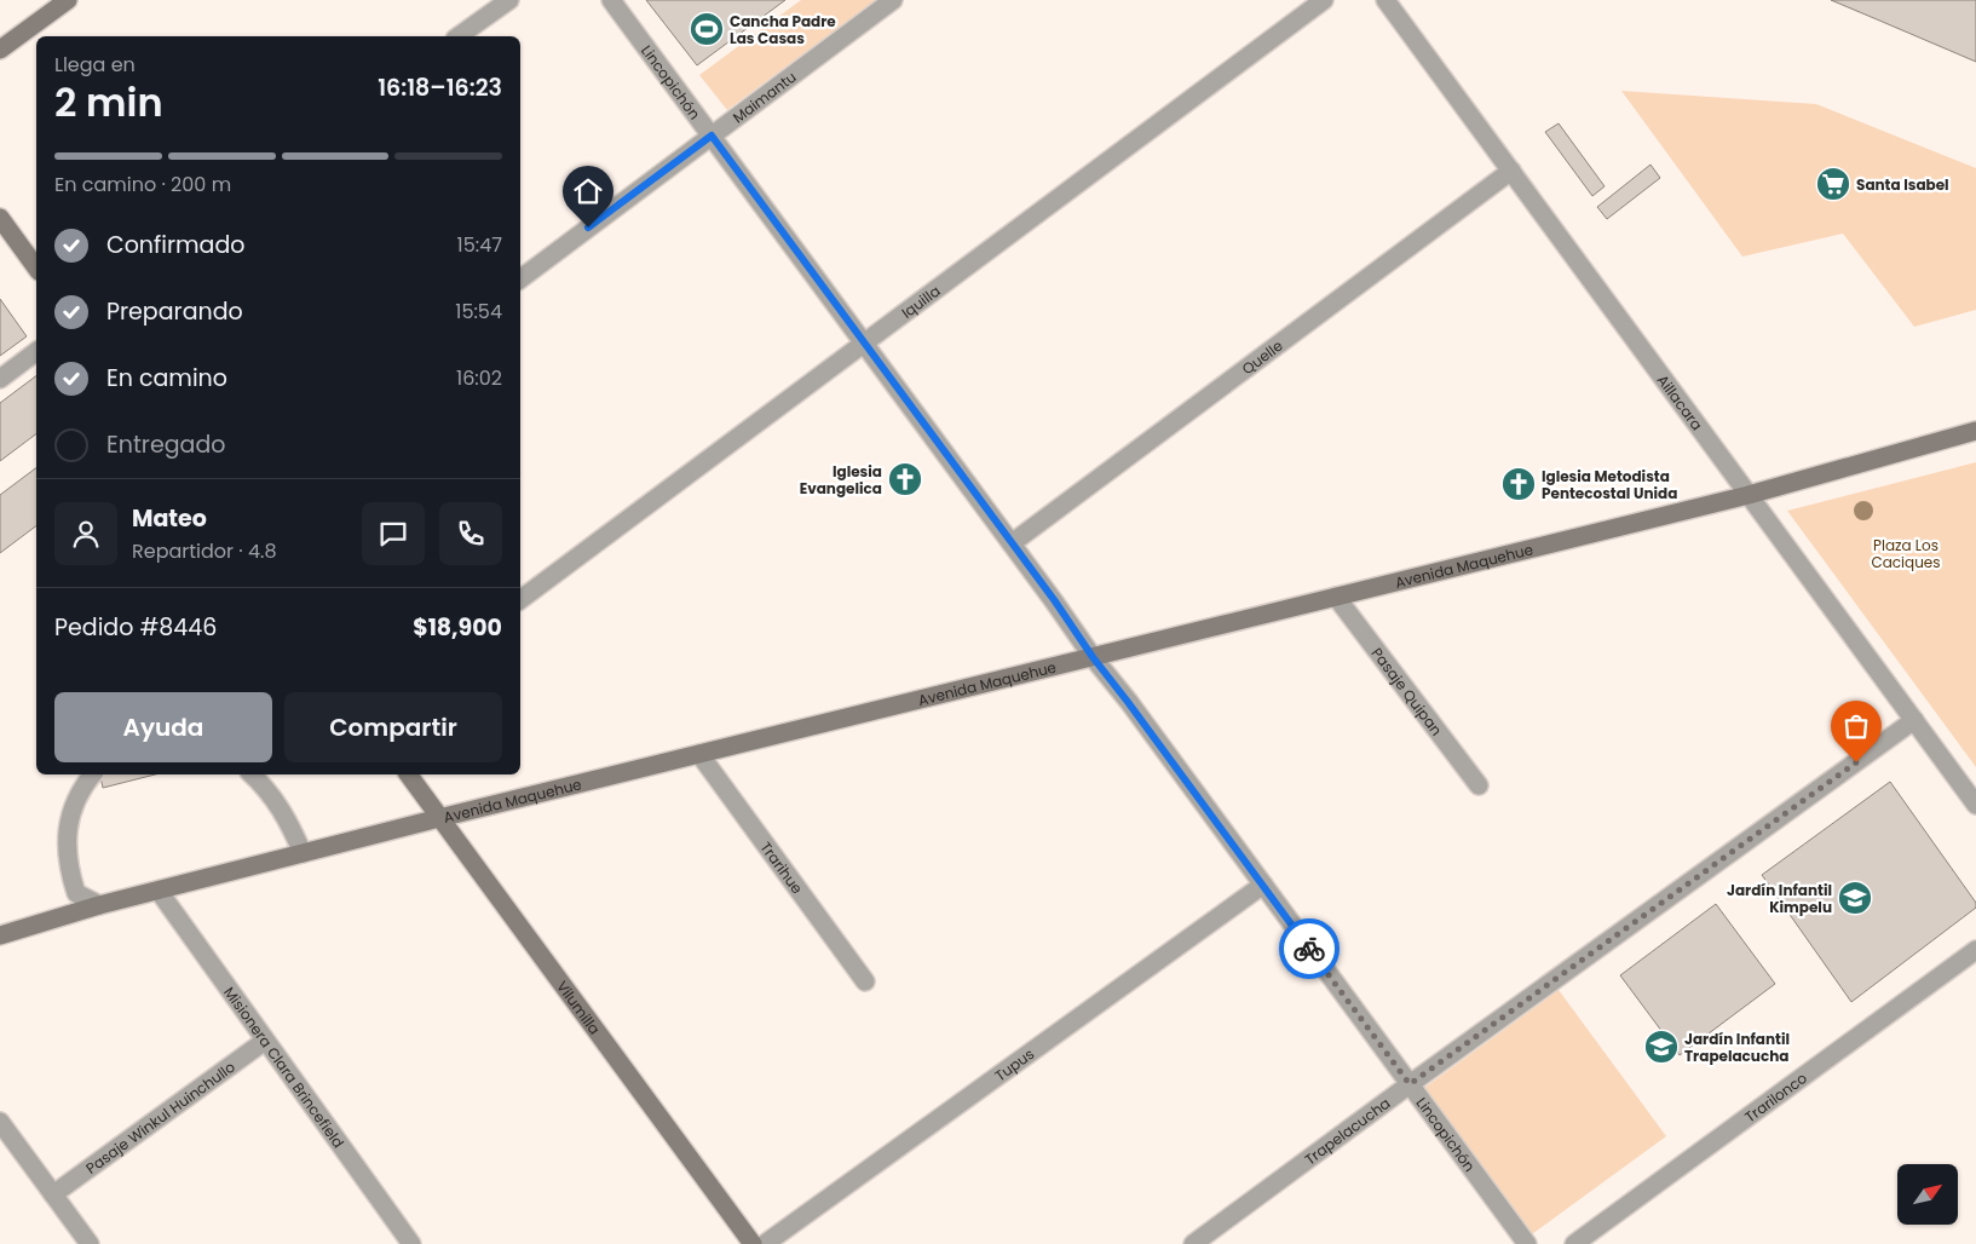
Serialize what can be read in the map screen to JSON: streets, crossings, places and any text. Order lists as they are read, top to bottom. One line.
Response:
{"streets":{"main road":["Avenida Maquehue","Vilumilla"],"street":["Lincopichón","Maimantu","Iquilla","Quelle","Aillacara","Pasaje Quipan","Trarihue","Tupus","Misionera Clara Brincefield","Trarilonco","Pasaje Winkul Huinchullo","Trapelacucha"]},"crossings":[["Lincopichón","Maimantu"],["Lincopichón","Iquilla"],["Lincopichón","Quelle"],["Lincopichón","Avenida Maquehue"],["Lincopichón","Tupus"],["Lincopichón","Trapelacucha"],["Quelle","Aillacara"],["Aillacara","Avenida Maquehue"],["Aillacara","Trapelacucha"],["Avenida Maquehue","Pasaje Quipan"],["Avenida Maquehue","Trarihue"],["Avenida Maquehue","Vilumilla"],["Avenida Maquehue","Misionera Clara Brincefield"],["Misionera Clara Brincefield","Pasaje Winkul Huinchullo"]],"parks":["Plaza Los Caciques"],"places":{"sports":["Cancha Padre Las Casas"],"supermarket":["Santa Isabel"],"church":["Iglesia Evangelica","Iglesia Metodista Pentecostal Unida"],"school or university":["Jardín Infantil Kimpelu","Jardín Infantil Trapelacucha"]},"north":"top right","page":{"heading":["2 min","Llega en","16:18–16:23"],"panel":["Mateo","Repartidor · 4.8","Pedido #8446","$18,900"],"bar":"En camino · 200 m","list":[["Confirmado","15:47"],["Preparando","15:54"],["En camino","16:02"],"Entregado"],"buttons":["Ayuda","Compartir"]}}
